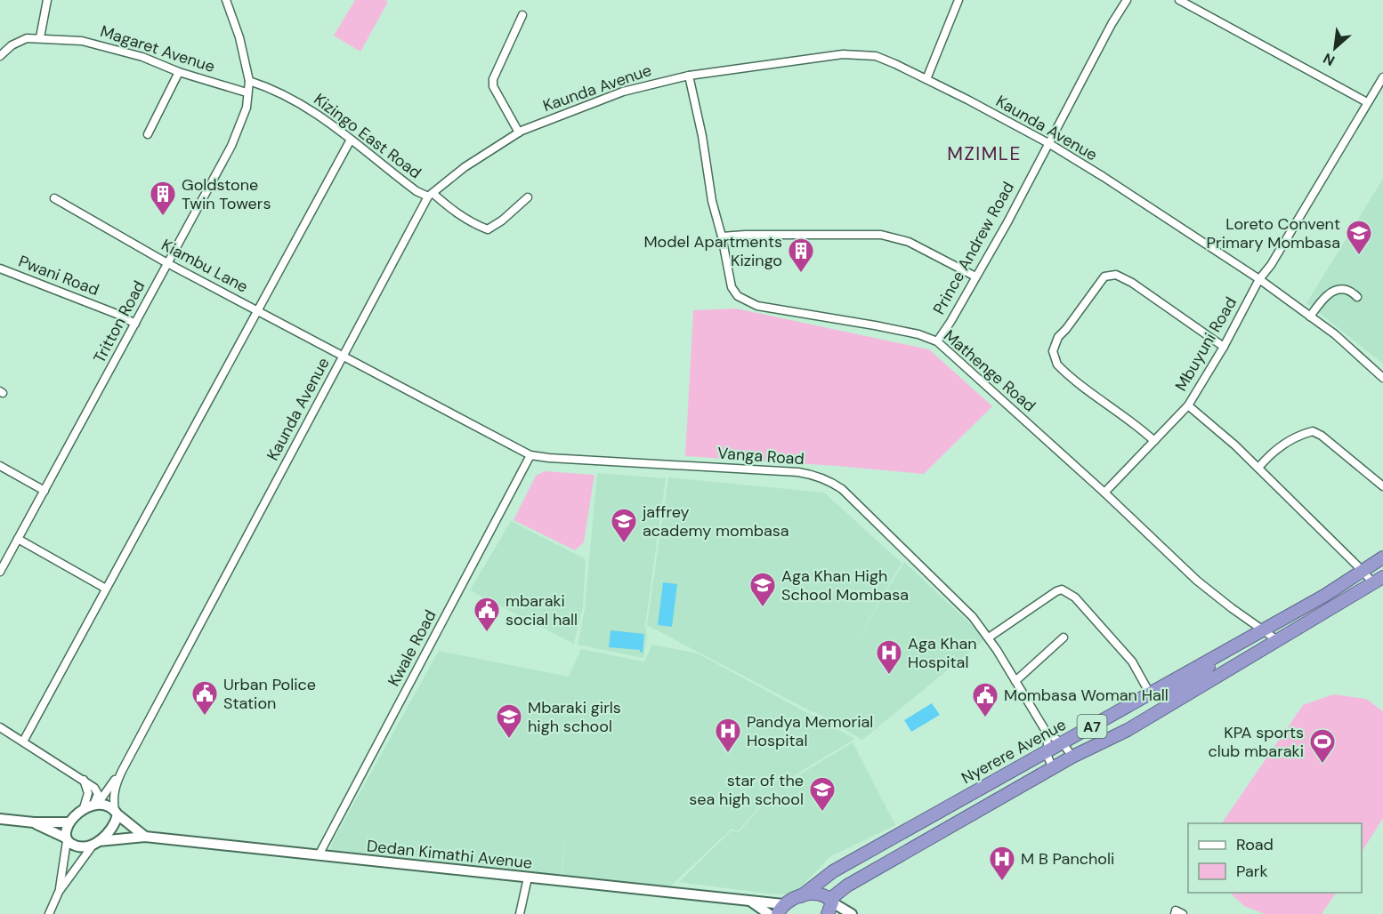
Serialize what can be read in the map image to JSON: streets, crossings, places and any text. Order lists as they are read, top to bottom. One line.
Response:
{"streets":{"highway":["A7","Nyerere Avenue"],"street":["Magaret Avenue","Kaunda Avenue","Kizingo East Road","Prince Andrew Road","Kiambu Lane","Pwani Road","Tritton Road","Mbuyuni Road","Mathenge Road","Vanga Road","Kwale Road","Dedan Kimathi Avenue"]},"crossings":[["Magaret Avenue","Tritton Road"],["Kaunda Avenue","Kizingo East Road"],["Kaunda Avenue","Prince Andrew Road"],["Kaunda Avenue","Kiambu Lane"],["Kaunda Avenue","Mbuyuni Road"],["Kaunda Avenue","Mathenge Road"],["Kaunda Avenue","Vanga Road"],["Kizingo East Road","Tritton Road"],["Prince Andrew Road","Mathenge Road"],["Kiambu Lane","Tritton Road"],["Kiambu Lane","Vanga Road"],["Pwani Road","Tritton Road"],["Mbuyuni Road","Nyerere Avenue"],["Mathenge Road","Nyerere Avenue"],["Vanga Road","Kwale Road"],["Vanga Road","Nyerere Avenue"],["Kwale Road","Dedan Kimathi Avenue"]],"districts":["MZIMLE"],"places":{"building":["Goldstone Twin Towers","Model Apartments Kizingo"],"school or university":["Loreto Convent Primary Mombasa","jaffrey academy mombasa","Aga Khan High School Mombasa","Mbaraki girls high school","star of the sea high school"],"public building":["mbaraki social hall","Urban Police Station","Mombasa Woman Hall"],"hospital":["Aga Khan Hospital","Pandya Memorial Hospital","M B Pancholi"],"sports":["KPA sports club mbaraki"]},"legend":["Road","Park"],"north":"bottom left"}
